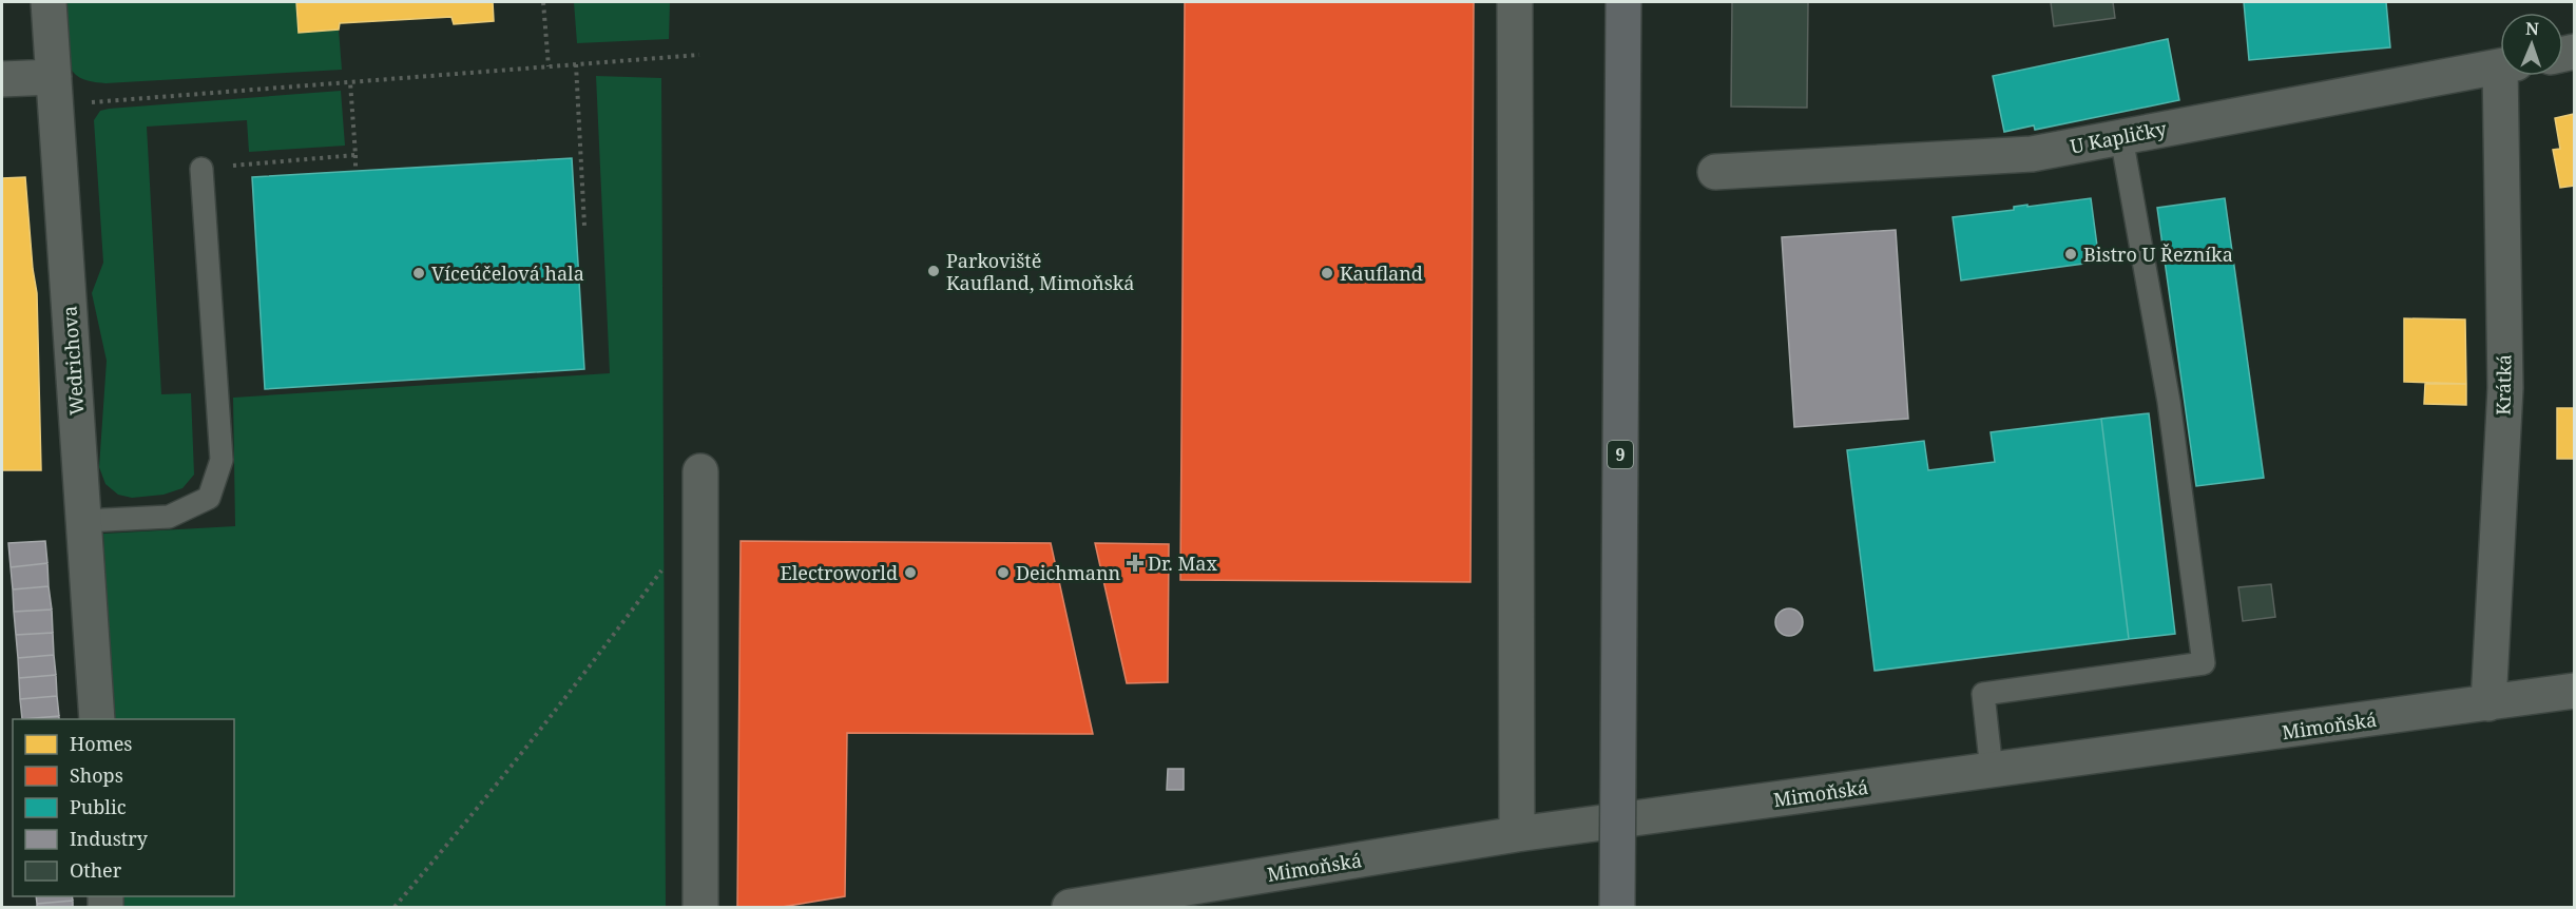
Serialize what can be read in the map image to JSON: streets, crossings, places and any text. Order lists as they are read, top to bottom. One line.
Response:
{"streets":{"main road":["9"],"street":["U Kapličky","Wedrichova","Krátká","Mimoňská"]},"crossings":[["Krátká","Mimoňská"]],"places":{"other":["Bistro U Řezníka","Parkoviště Kaufland, Mimoňská","Víceúčelová hala","Kaufland","Electroworld","Deichmann"],"health":["Dr. Max"]},"legend":["Homes","Shops","Public","Industry","Other"],"north":"top"}
